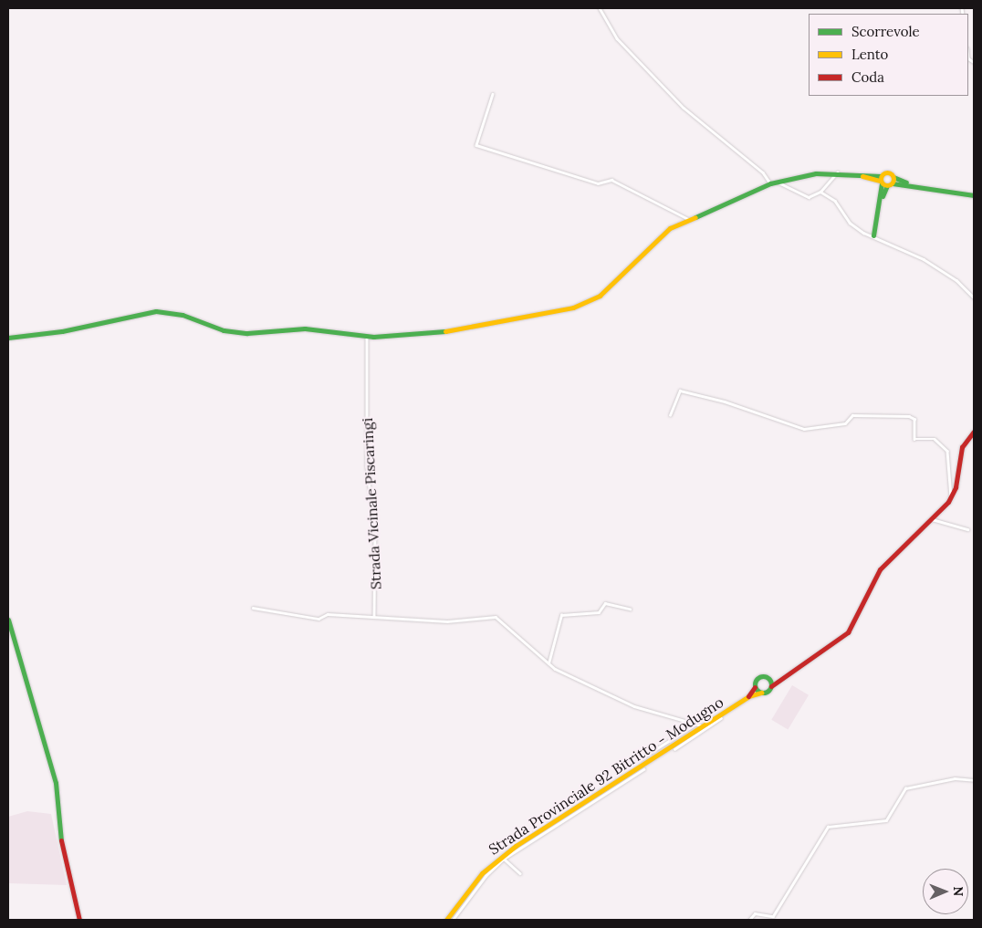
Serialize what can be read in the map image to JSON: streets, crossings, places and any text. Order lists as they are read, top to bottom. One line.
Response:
{"streets":{"main road":["Strada Provinciale 92 Bitritto - Modugno"],"street":["Strada Vicinale Piscaringi"]},"legend":["Scorrevole","Lento","Coda"],"north":"right"}
